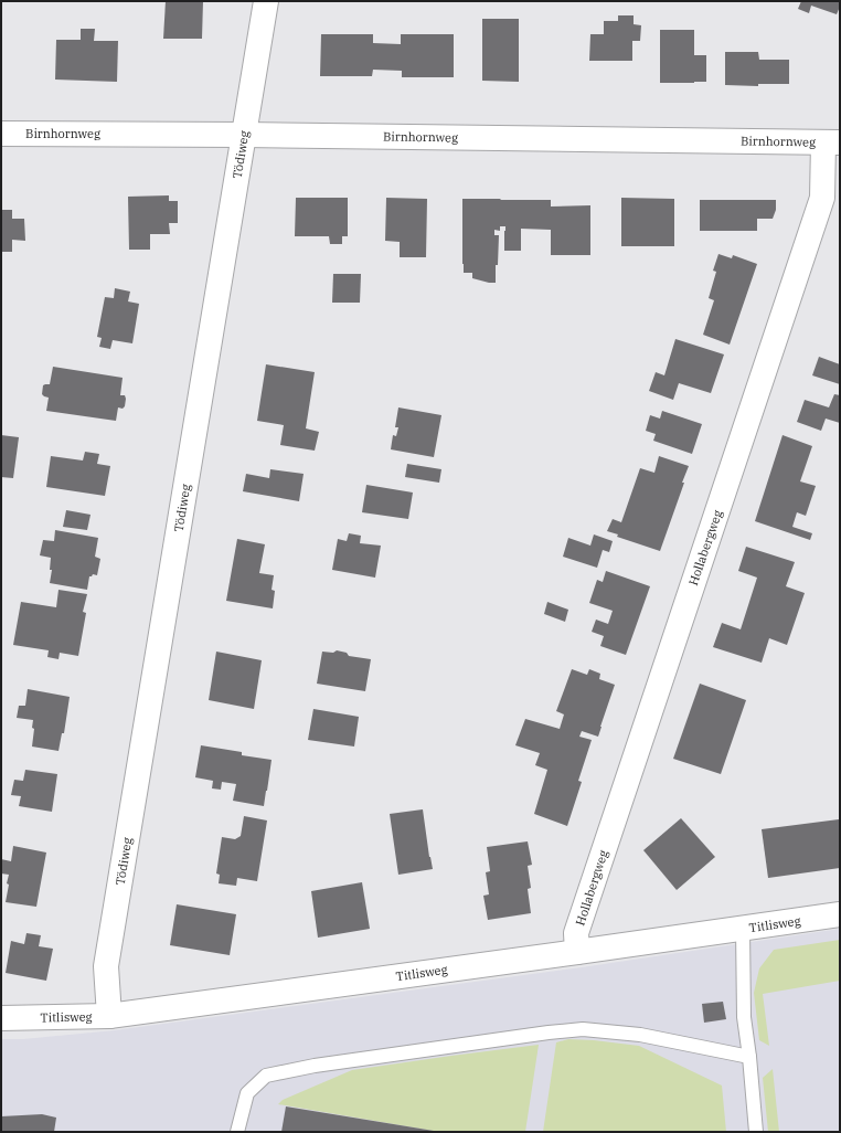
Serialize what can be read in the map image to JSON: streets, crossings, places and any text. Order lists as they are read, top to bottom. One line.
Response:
{"streets":{"street":["Birnhornweg","Tödiweg","Hollabergweg","Titlisweg"]},"crossings":[["Birnhornweg","Tödiweg"],["Birnhornweg","Hollabergweg"],["Tödiweg","Titlisweg"],["Hollabergweg","Titlisweg"]]}
